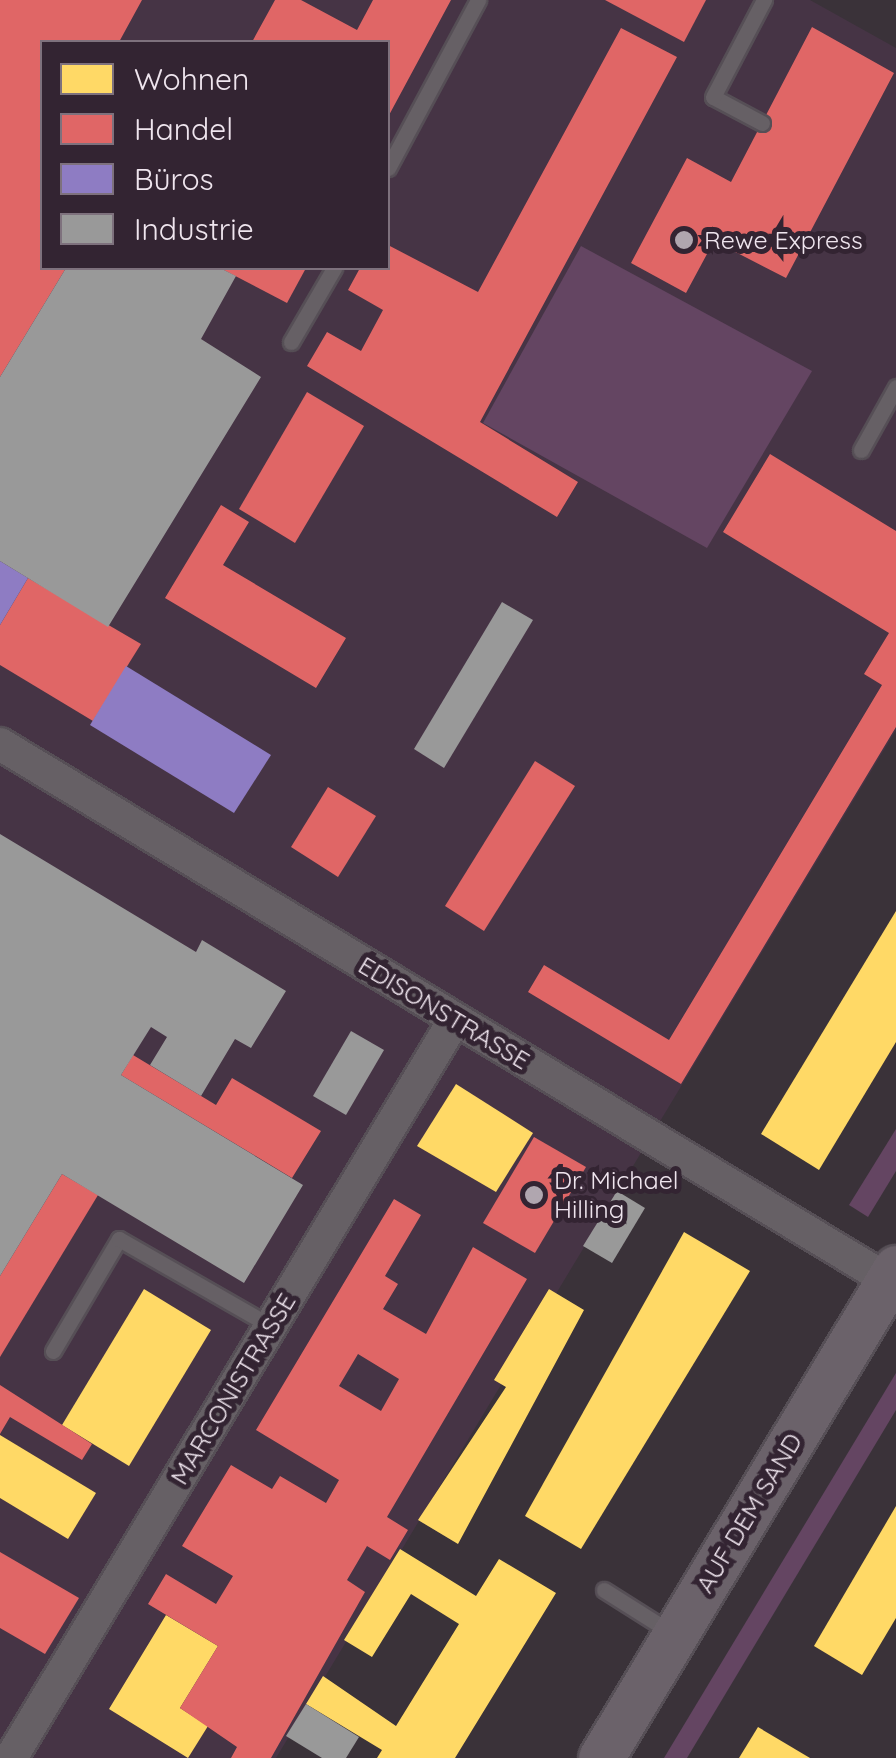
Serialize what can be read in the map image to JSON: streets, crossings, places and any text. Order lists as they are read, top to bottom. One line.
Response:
{"streets":{"street":["EDISONSTRASSE","MARCONISTRASSE","AUF DEM SAND"]},"crossings":[["EDISONSTRASSE","MARCONISTRASSE"],["EDISONSTRASSE","AUF DEM SAND"]],"places":["Rewe Express","Dr. Michael Hilling"],"legend":["Wohnen","Handel","Büros","Industrie"]}
